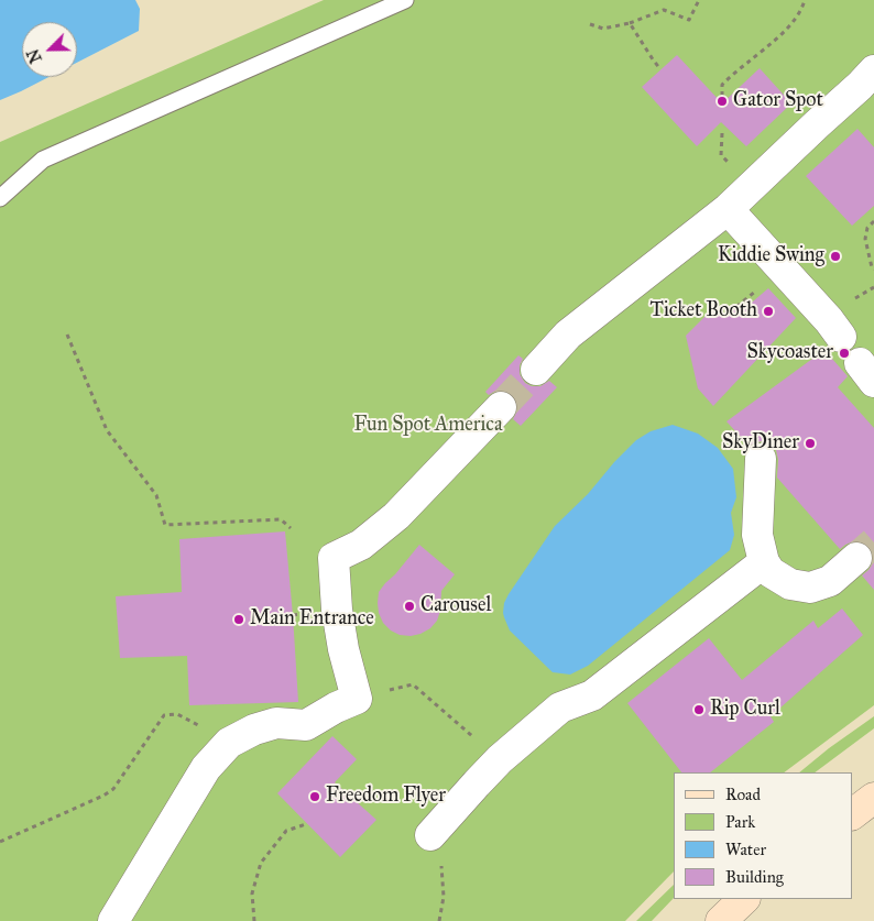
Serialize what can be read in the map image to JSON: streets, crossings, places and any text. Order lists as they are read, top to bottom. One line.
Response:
{"parks":["Fun Spot America"],"places":["Gator Spot","Kiddie Swing","Ticket Booth","Skycoaster","SkyDiner","Carousel","Main Entrance","Rip Curl","Freedom Flyer"],"legend":["Road","Park","Water","Building"],"north":"bottom left"}
